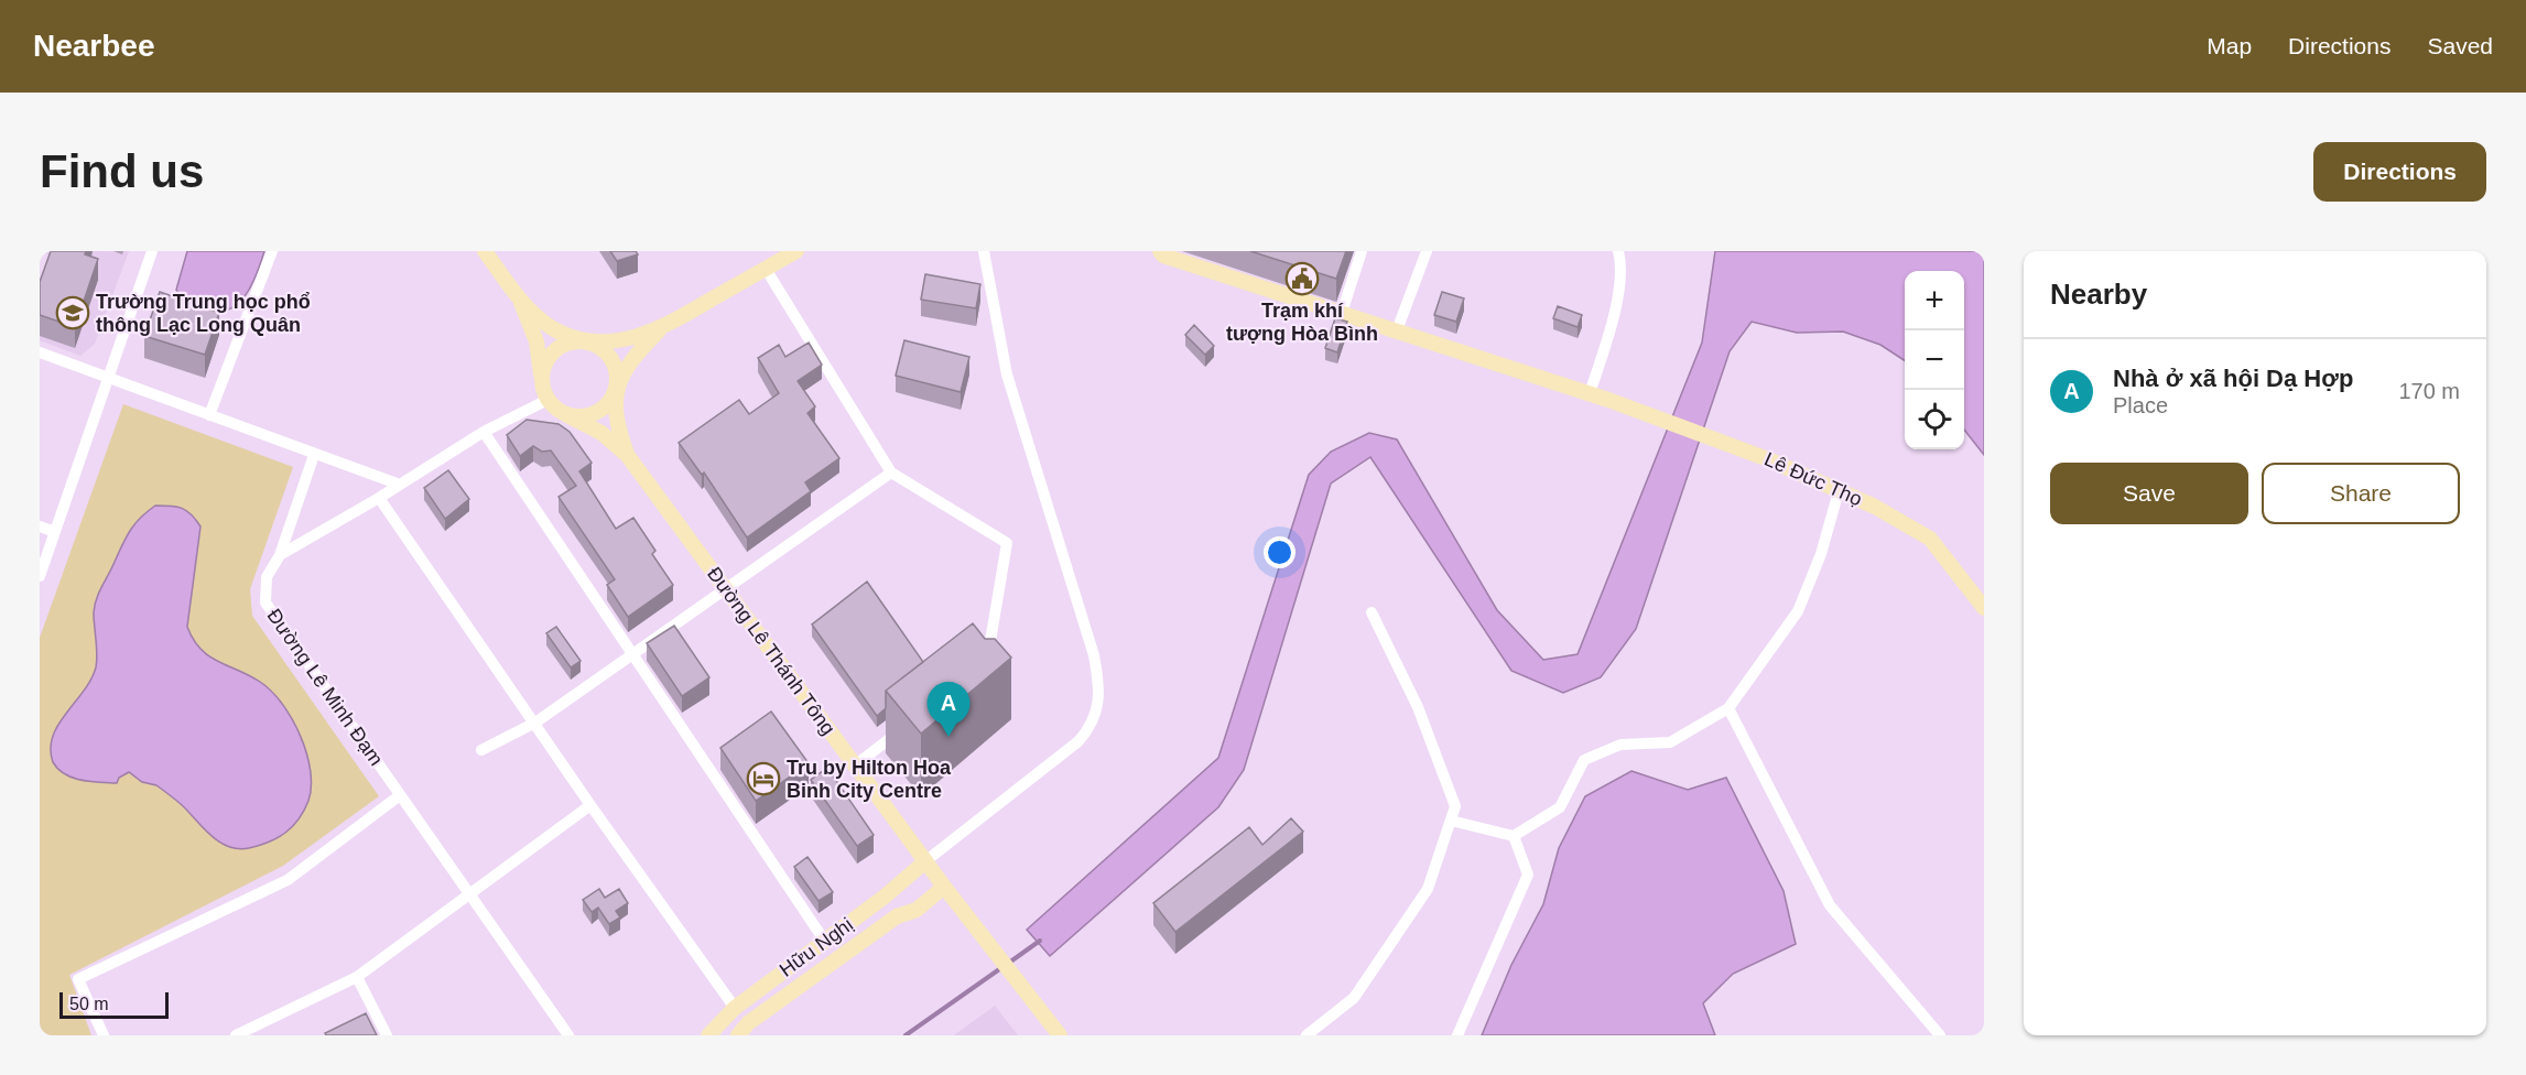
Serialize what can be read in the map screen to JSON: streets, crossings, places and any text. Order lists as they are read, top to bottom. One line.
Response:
{"streets":{"main road":["Lê Đức Thọ","Đường Lê Thánh Tông","Hữu Nghị"],"street":["Đường Lê Minh Đạm"]},"crossings":[["Đường Lê Thánh Tông","Hữu Nghị"]],"places":{"public building":["Trạm khí tượng Hòa Bình"],"school or university":["Trường Trung học phổ thông Lạc Long Quân"],"hotel":["Tru by Hilton Hoa Binh City Centre"]},"scale_bar":"50 m","page":{"header":"Nearbee","nav":["Map","Directions","Saved"],"buttons":["Directions",["Save","Share"]],"title":"Find us","heading":"Nearby","map_buttons":["+","−"],"list":[{"mark":"A","name":"Nhà ở xã hội Dạ Hợp","note":"Place","value":"170 m"}],"pins":"A","scale":"50 m"}}
